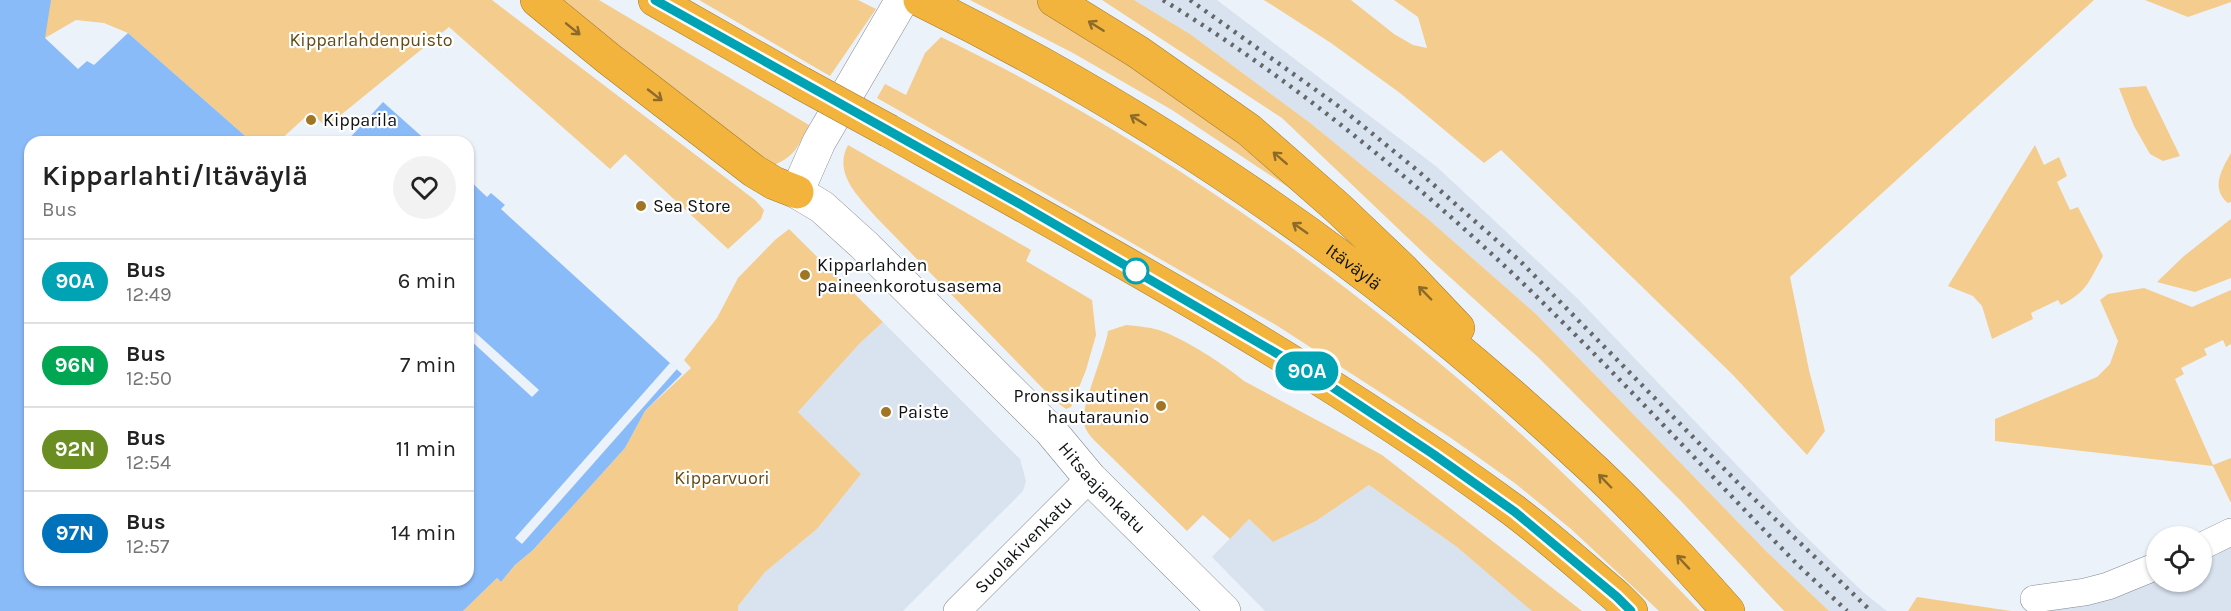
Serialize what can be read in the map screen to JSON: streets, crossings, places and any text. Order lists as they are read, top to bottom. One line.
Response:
{"streets":{"highway":["Itäväylä"],"street":["Hitsaajankatu","Suolakivenkatu"]},"crossings":[["Hitsaajankatu","Suolakivenkatu"]],"parks":["Kipparlahdenpuisto","Kipparvuori"],"places":["Kipparila","Sea Store","Kipparlahden paineenkorotusasema","Pronssikautinen hautaraunio","Paiste"],"lines":["bus line 90A"],"page":{"on_map":"90A","heading":["Kipparlahti/Itäväylä","Bus"],"list":[{"mark":"90A","name":"Bus","note":"12:49","value":"6 min"},{"mark":"96N","name":"Bus","note":"12:50","value":"7 min"},{"mark":"92N","name":"Bus","note":"12:54","value":"11 min"},{"mark":"97N","name":"Bus","note":"12:57","value":"14 min"}]}}
